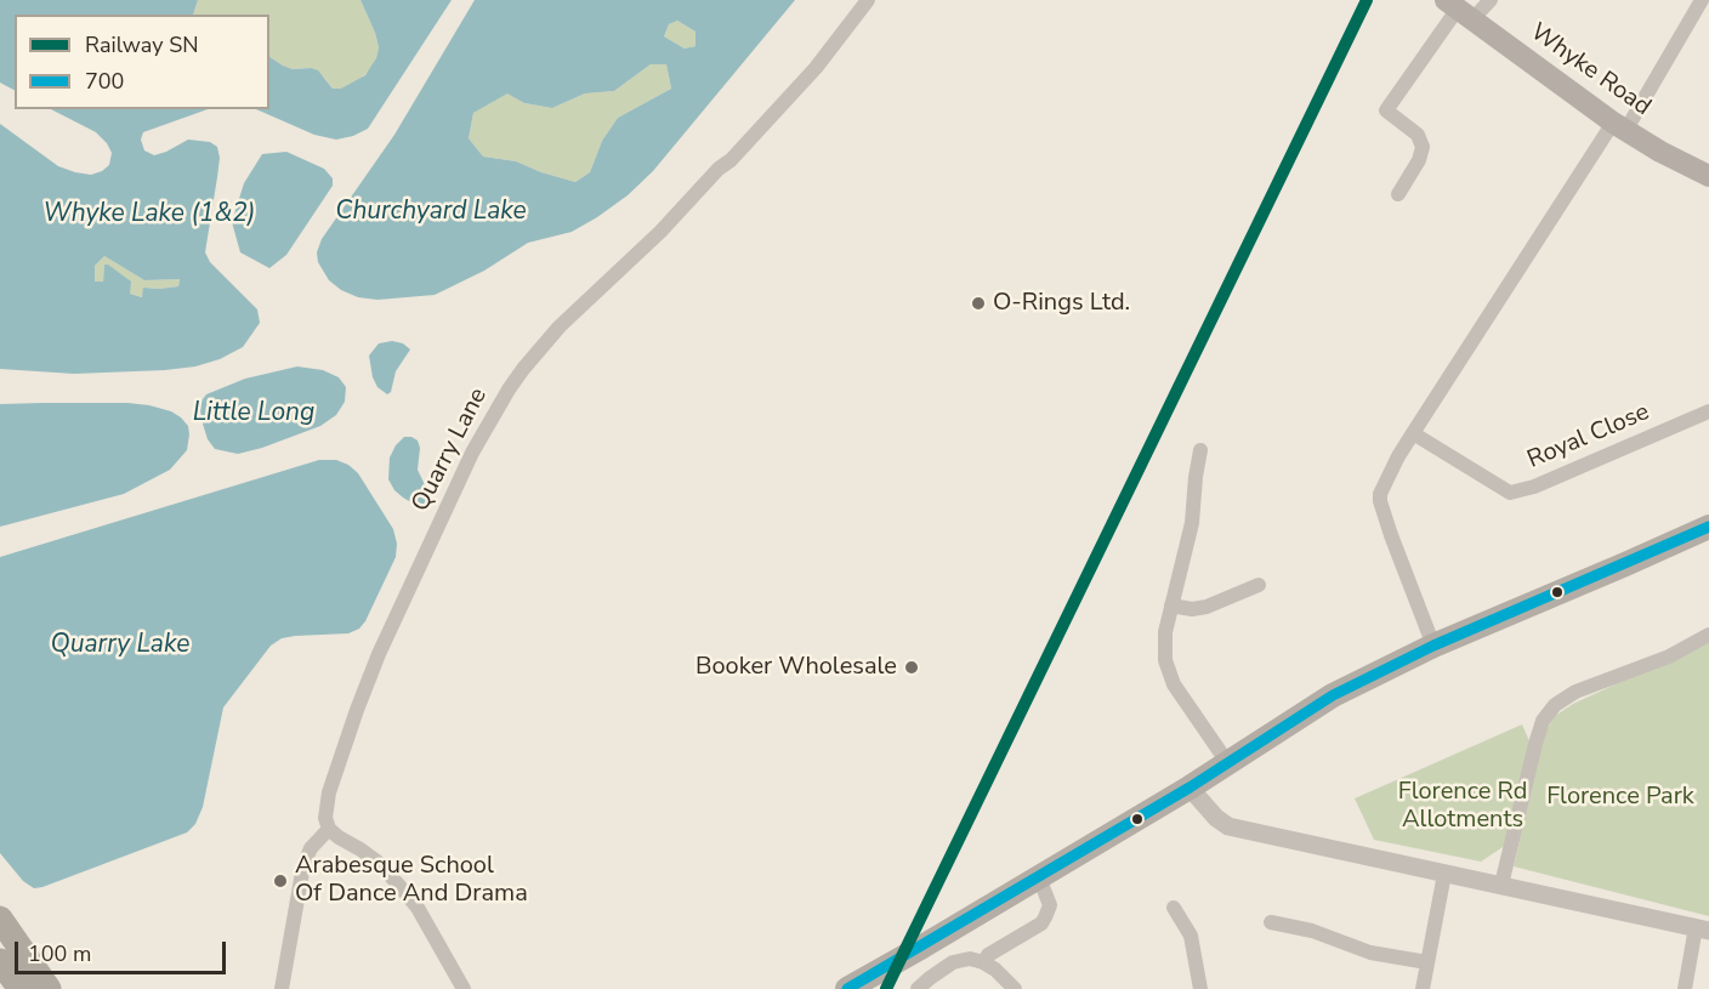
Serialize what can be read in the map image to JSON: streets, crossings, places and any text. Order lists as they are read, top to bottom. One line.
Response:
{"streets":{"main road":["Whyke Road"],"street":["Royal Close","Quarry Lane"]},"water":["Churchyard Lake","Whyke Lake (1&2)","Little Long","Quarry Lake"],"parks":["Florence Rd Allotments","Florence Park"],"places":["O-Rings Ltd.","Booker Wholesale","Arabesque School Of Dance And Drama"],"lines":["rail line SN","transit line 700"],"legend":["Railway SN","700"],"scale_bar":"100 m"}
